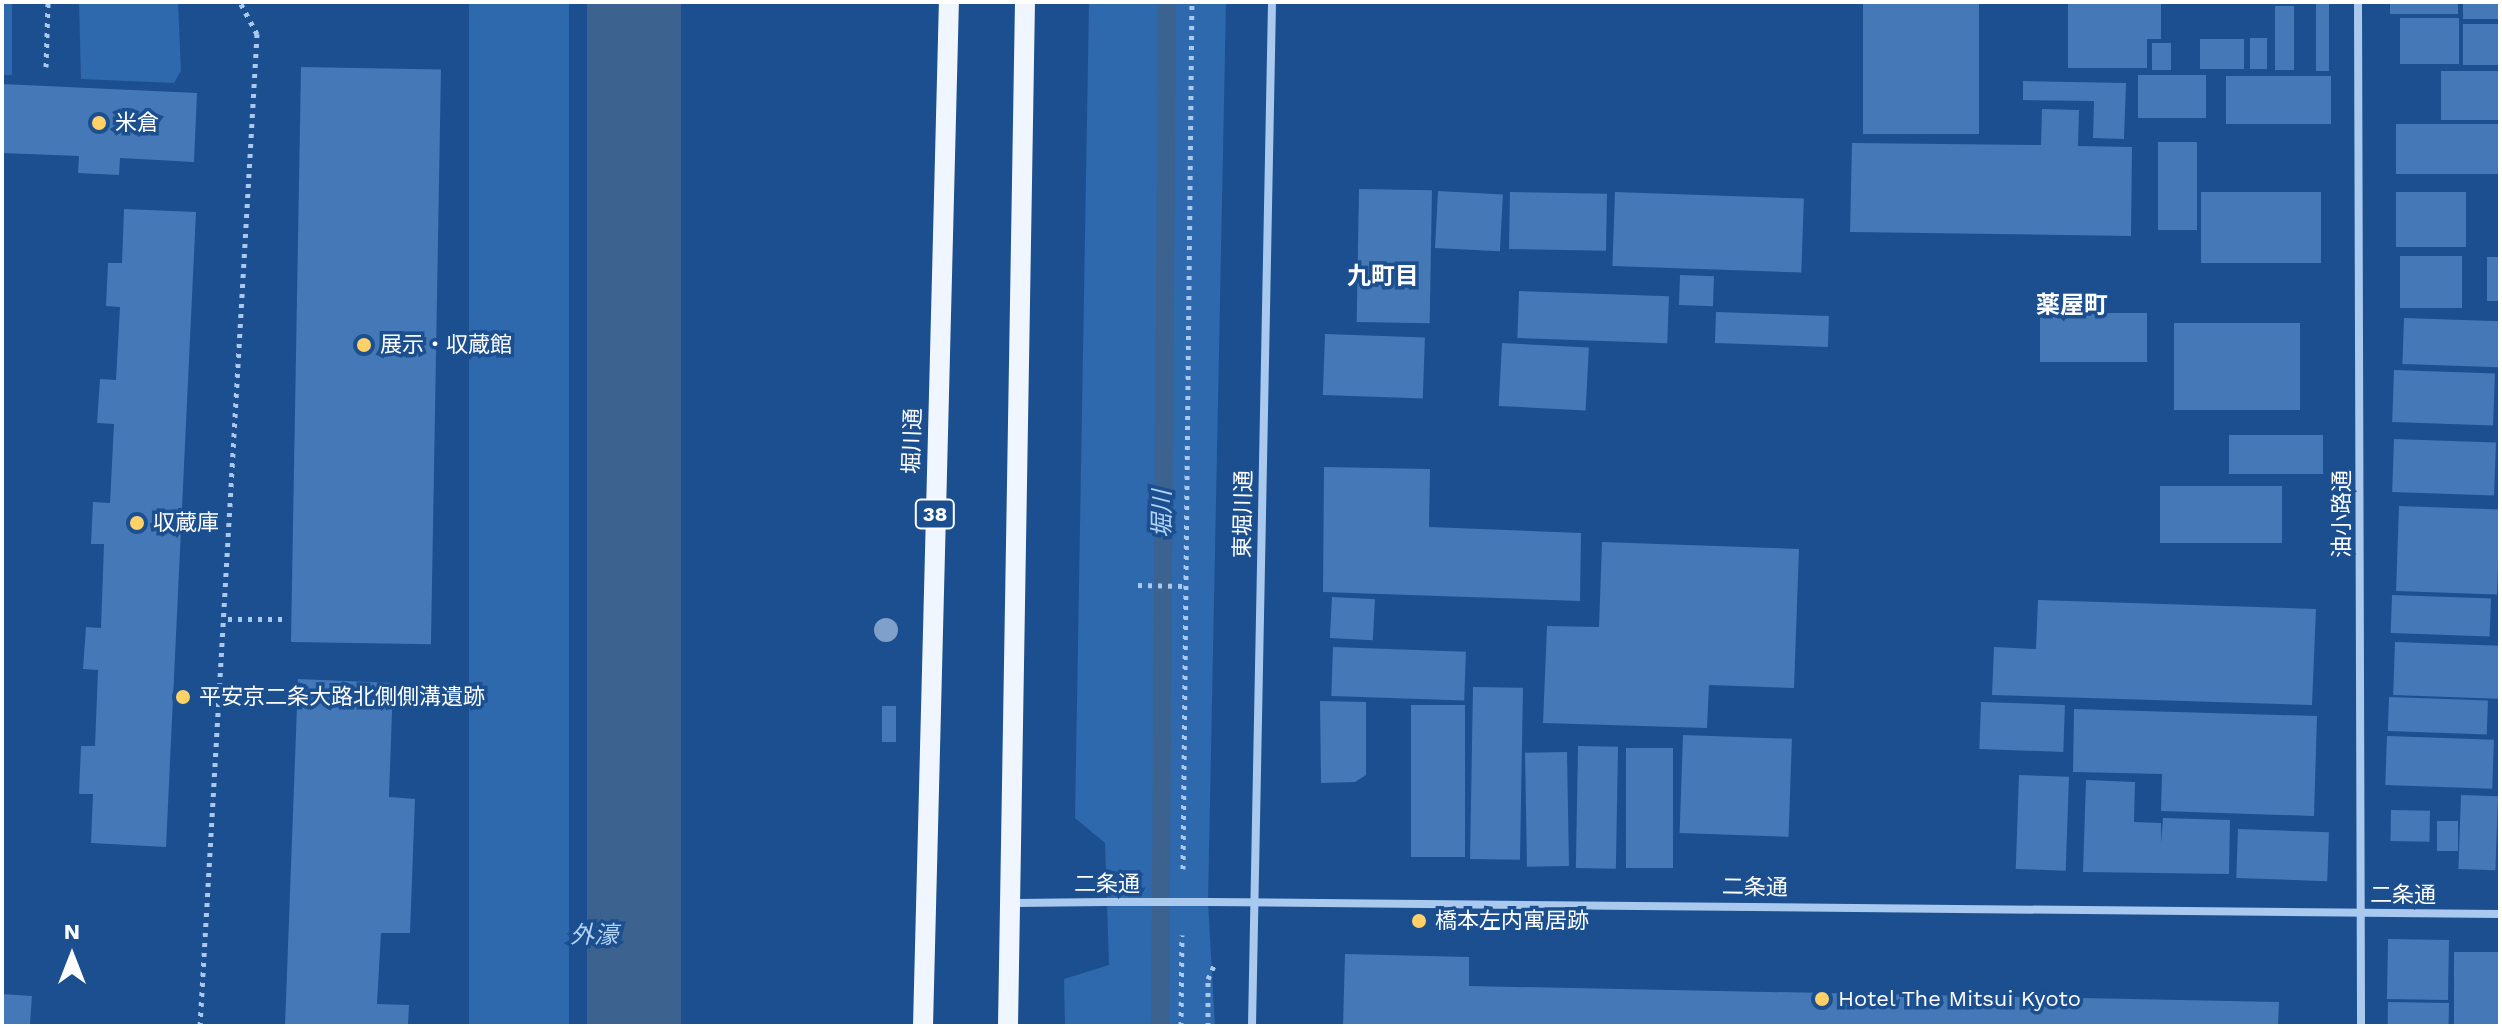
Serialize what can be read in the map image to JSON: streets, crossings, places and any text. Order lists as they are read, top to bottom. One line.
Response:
{"streets":{"main road":["堀川通","38"],"street":["東堀川通","油小路通","二条通"]},"crossings":[["東堀川通","二条通"],["油小路通","二条通"]],"districts":["九町目","薬屋町"],"water":["堀川","外濠"],"places":["米倉","展示・収蔵館","収蔵庫","平安京二条大路北側側溝遺跡","橋本左内寓居跡","Hotel The Mitsui Kyoto"],"north":"top"}
